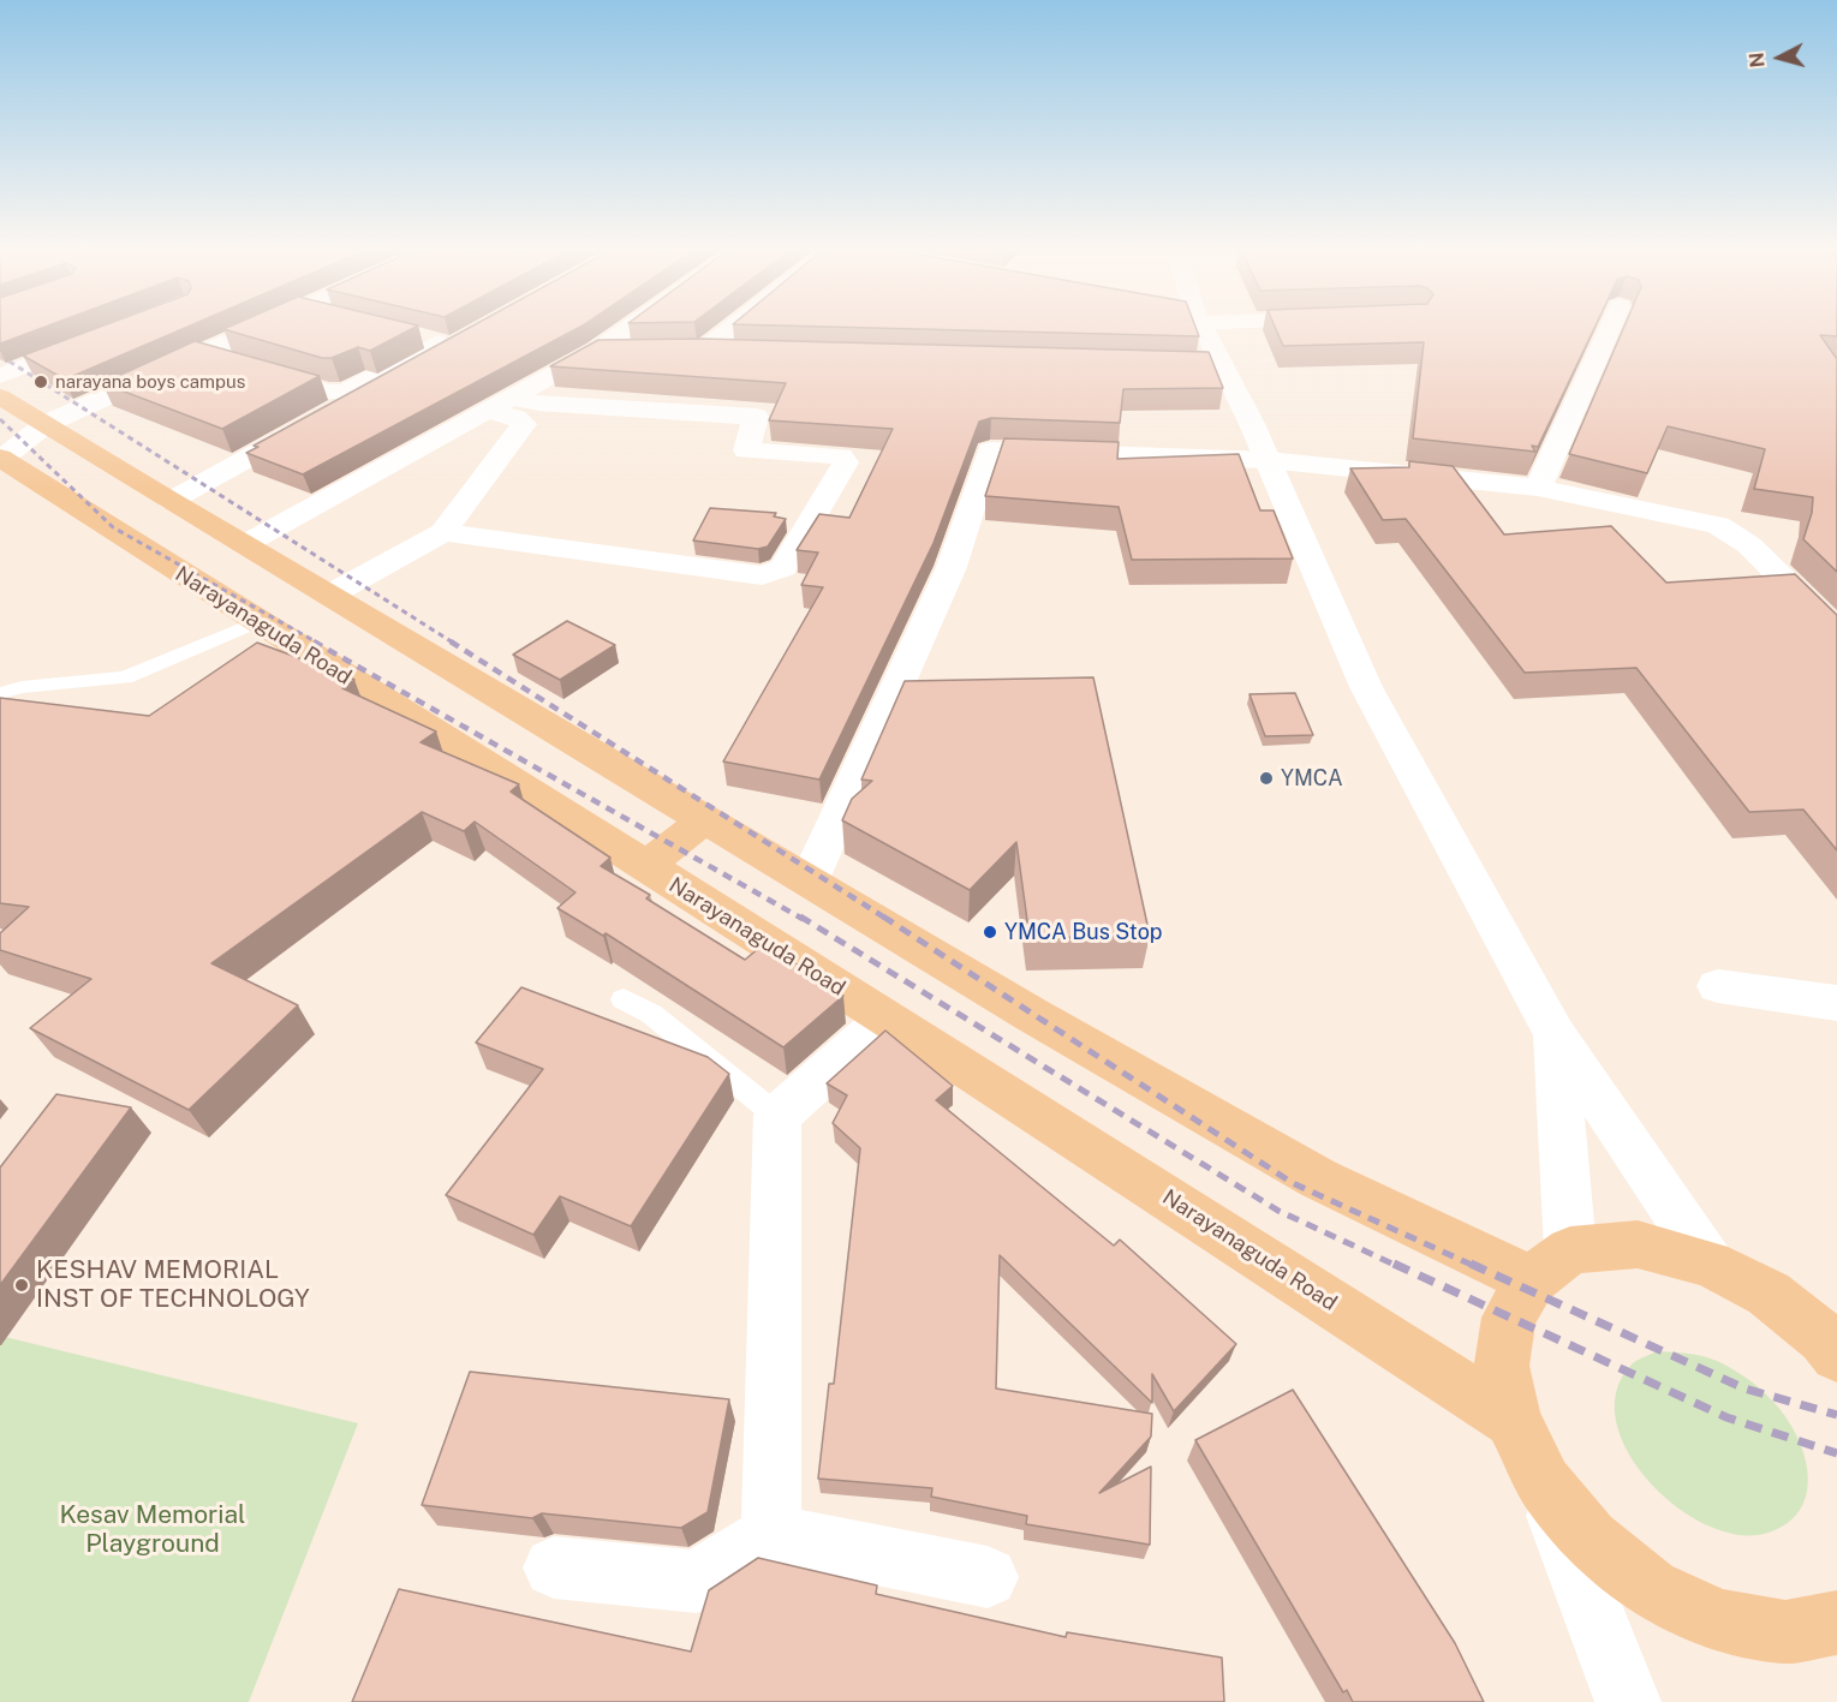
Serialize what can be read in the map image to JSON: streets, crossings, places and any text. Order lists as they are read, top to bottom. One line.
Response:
{"streets":{"main road":["Narayanaguda Road"]},"parks":["Kesav Memorial Playground"],"places":["narayana boys campus","YMCA","YMCA Bus Stop","KESHAV MEMORIAL INST OF TECHNOLOGY"],"north":"left"}
